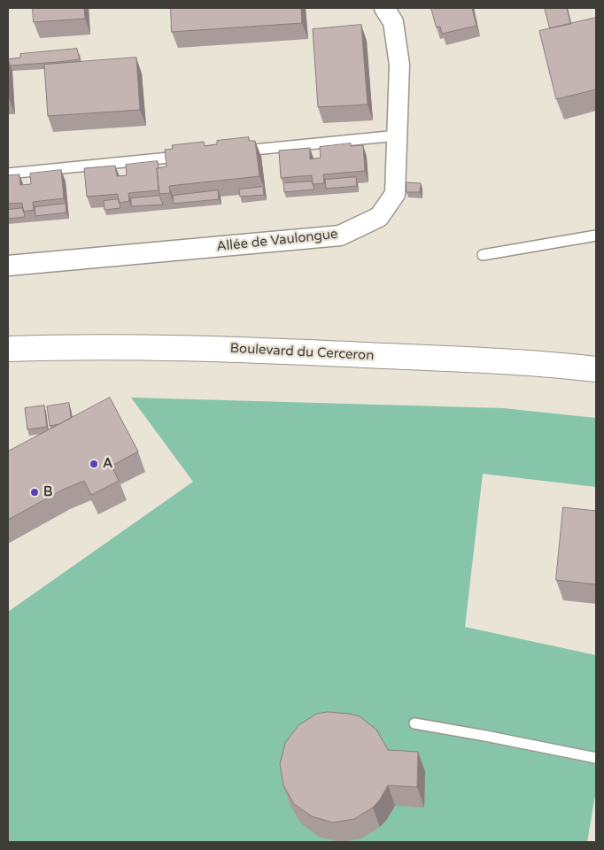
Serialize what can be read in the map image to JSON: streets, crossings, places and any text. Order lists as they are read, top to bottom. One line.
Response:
{"streets":{"main road":["Boulevard du Cerceron"],"street":["Allée de Vaulongue"]},"places":["A","B"]}
